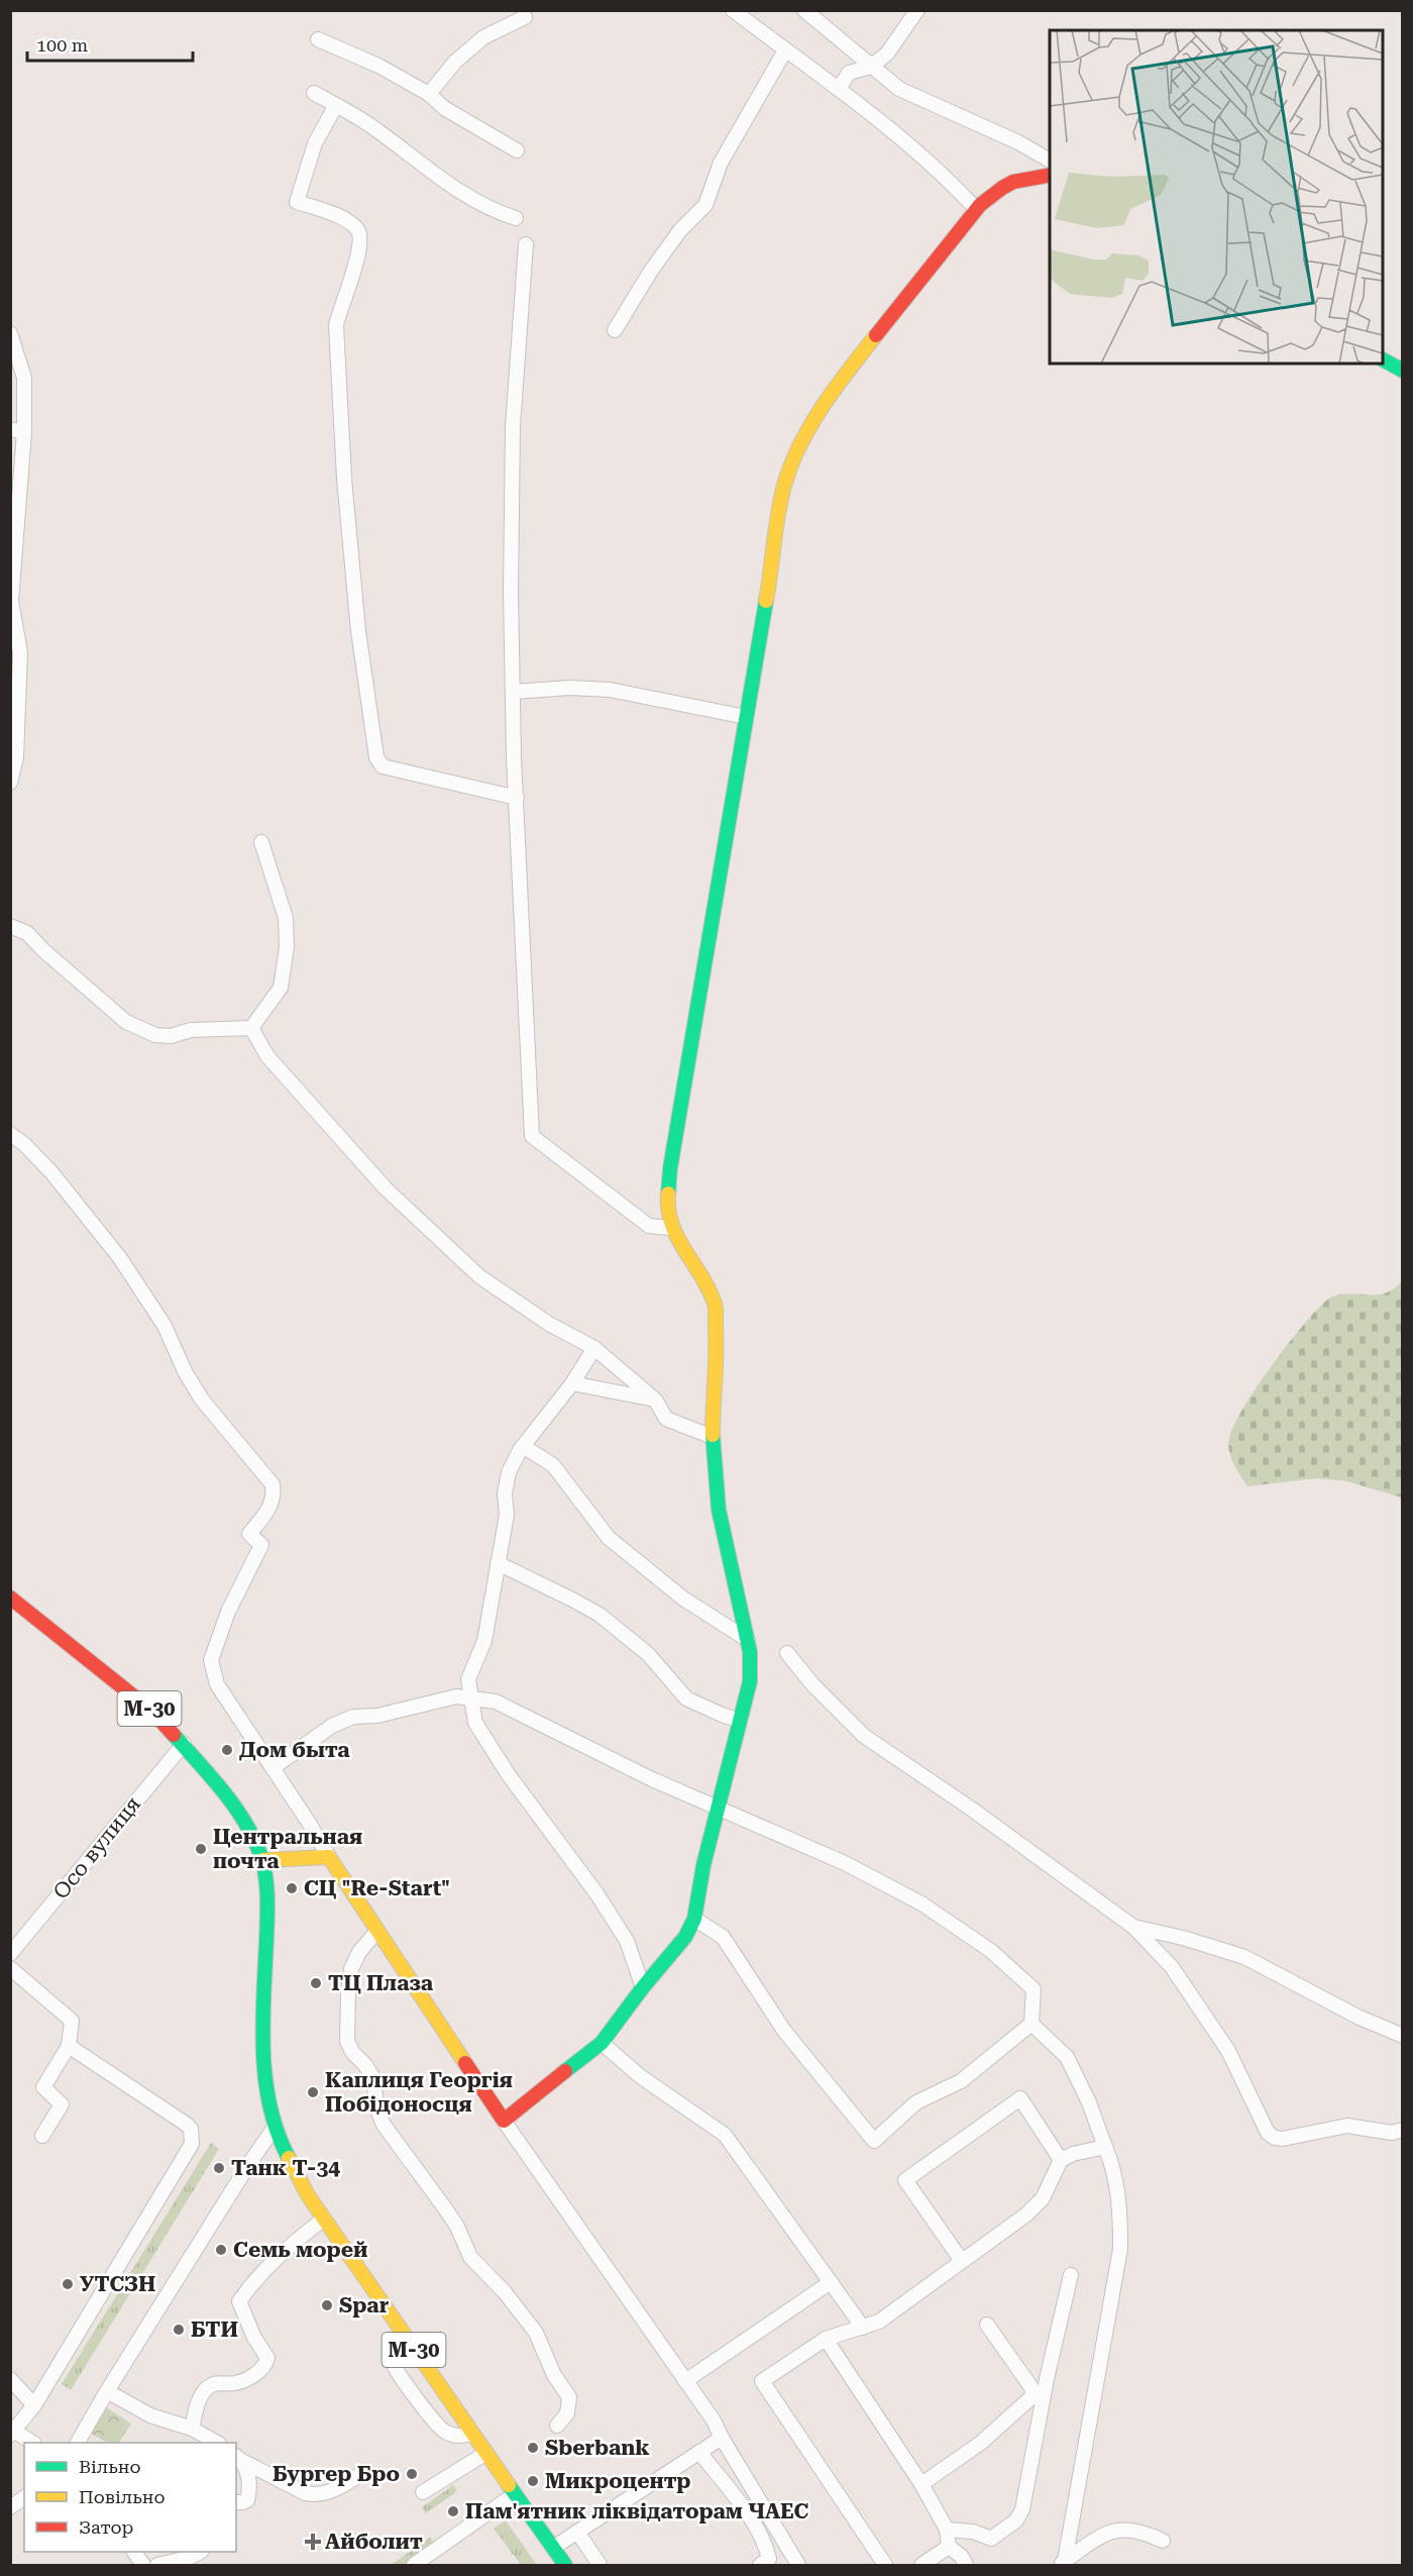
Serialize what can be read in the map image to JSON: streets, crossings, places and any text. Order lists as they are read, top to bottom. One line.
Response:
{"streets":{"main road":["М-30"],"street":["Осо вулиця"]},"crossings":[["М-30","Осо вулиця"]],"places":{"other":["Дом быта","Центральная почта","СЦ \"Re-Start\"","ТЦ Плаза","Каплиця Георгія Побідоносця","Танк Т-34","Семь морей","УТСЗН","Spar","БТИ","Sberbank","Бургер Бро","Микроцентр","Пам'ятник ліквідаторам ЧАЕС"],"health":["Айболит"]},"legend":["Вільно","Повільно","Затор"],"scale_bar":"100 m"}
